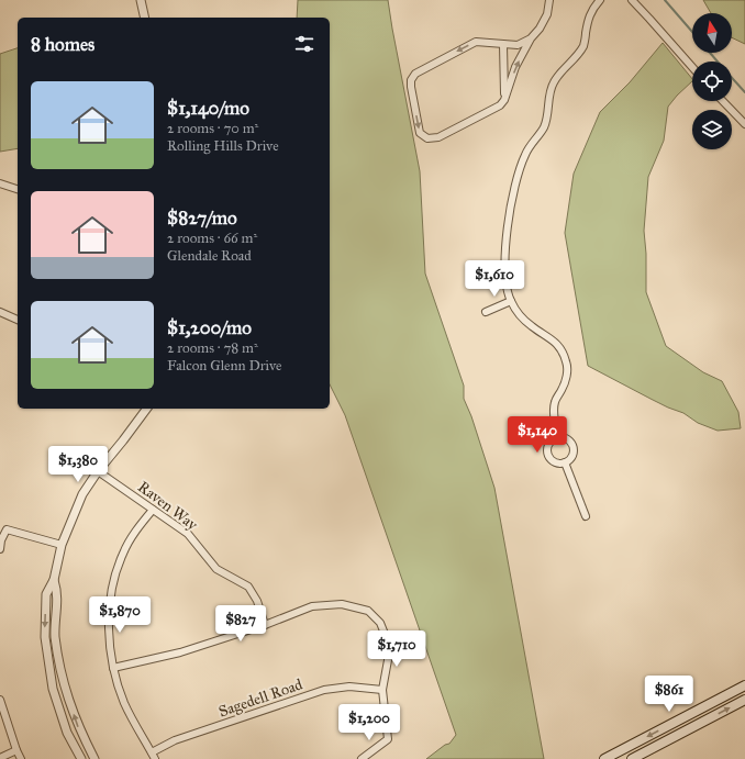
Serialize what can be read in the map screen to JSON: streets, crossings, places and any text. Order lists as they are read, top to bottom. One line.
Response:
{"streets":{"street":["Raven Way","Sagedell Road"]},"north":"top","page":{"heading":"8 homes","list":[{"name":"$1,140/mo","note":"2 rooms · 70 m² · Rolling Hills Drive"},{"name":"$827/mo","note":"2 rooms · 66 m² · Glendale Road"},{"name":"$1,200/mo","note":"2 rooms · 78 m² · Falcon Glenn Drive"}],"price":["$1,610","$1,140","$1,380","$1,870","$827","$1,710","$861","$1,200"]}}
